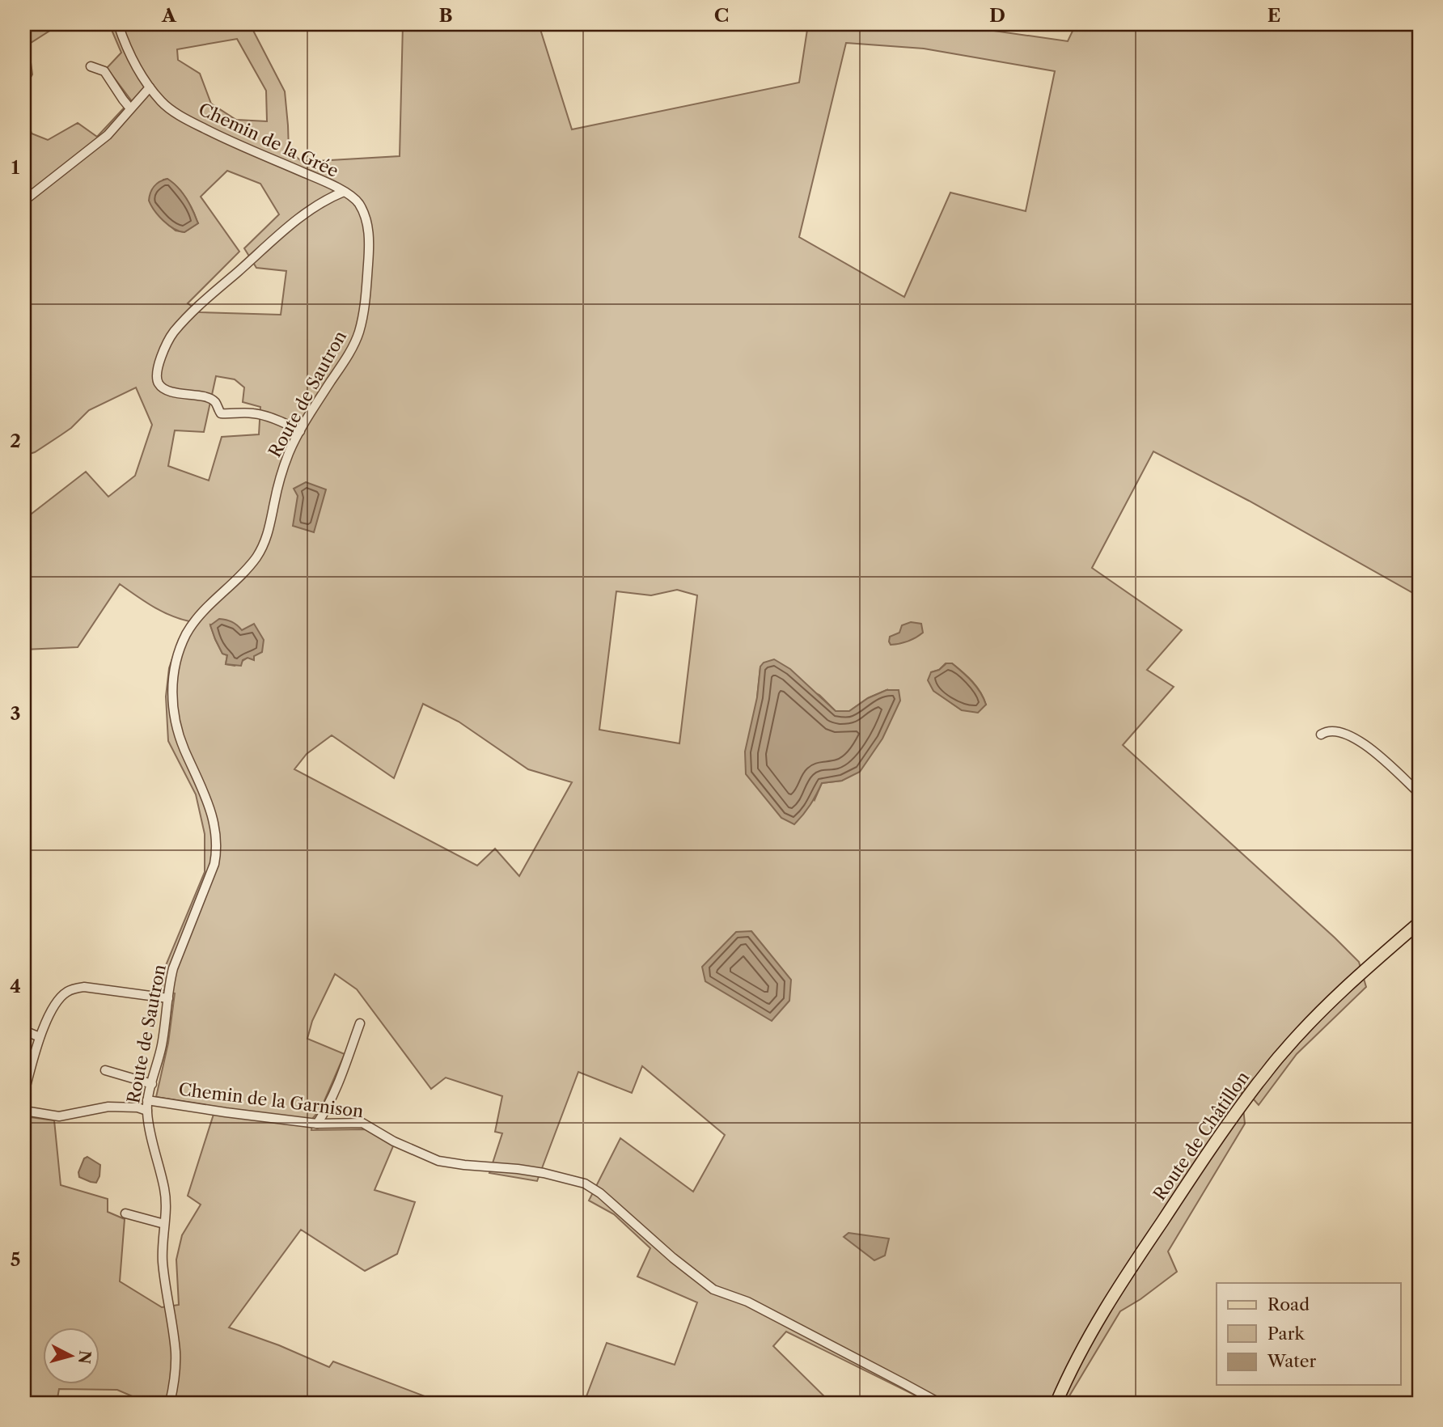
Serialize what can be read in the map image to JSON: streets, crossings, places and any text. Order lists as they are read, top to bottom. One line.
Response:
{"streets":{"main road":["Route de Châtillon"],"street":["Chemin de la Grée","Route de Sautron","Chemin de la Garnison"]},"crossings":[["Chemin de la Grée","Route de Sautron"],["Route de Sautron","Chemin de la Garnison"]],"legend":["Road","Park","Water"],"north":"right","grid":{"columns":["A","B","C","D","E"],"rows":["1","2","3","4","5"]}}
